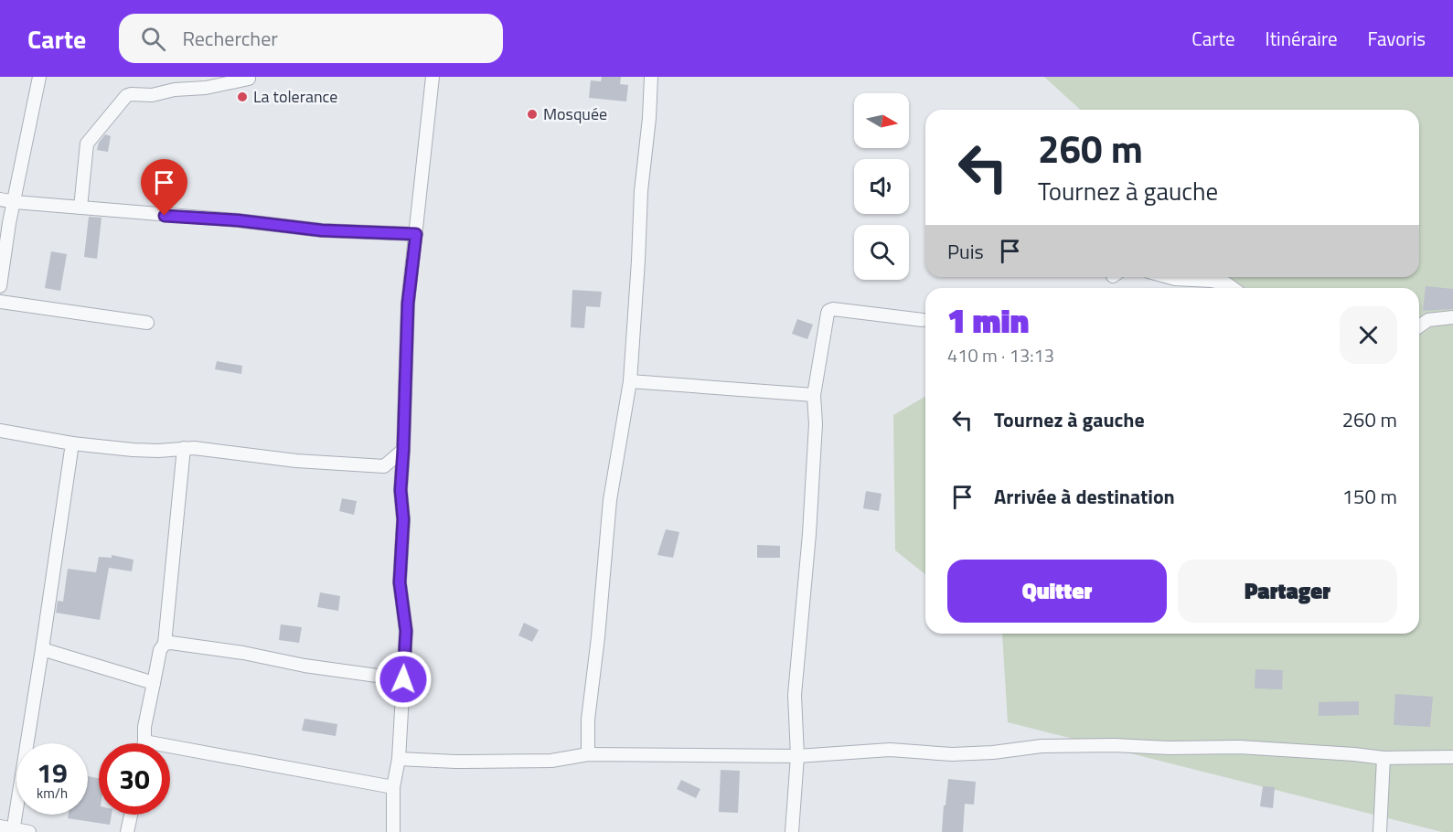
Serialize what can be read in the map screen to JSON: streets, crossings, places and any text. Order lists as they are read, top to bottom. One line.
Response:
{"places":["La tolerance","Mosquée"],"north":"right","page":{"header":"Carte","search":"Rechercher","nav":["Carte","Itinéraire","Favoris"],"turn":["260 m","Tournez à gauche"],"then":"Puis","heading":["1 min","410 m · 13:13"],"list":[{"name":"Tournez à gauche","value":"260 m"},{"name":"Arrivée à destination","value":"150 m"}],"buttons":["Quitter","Partager"],"speed":"19 km/h","limit":"30"}}
